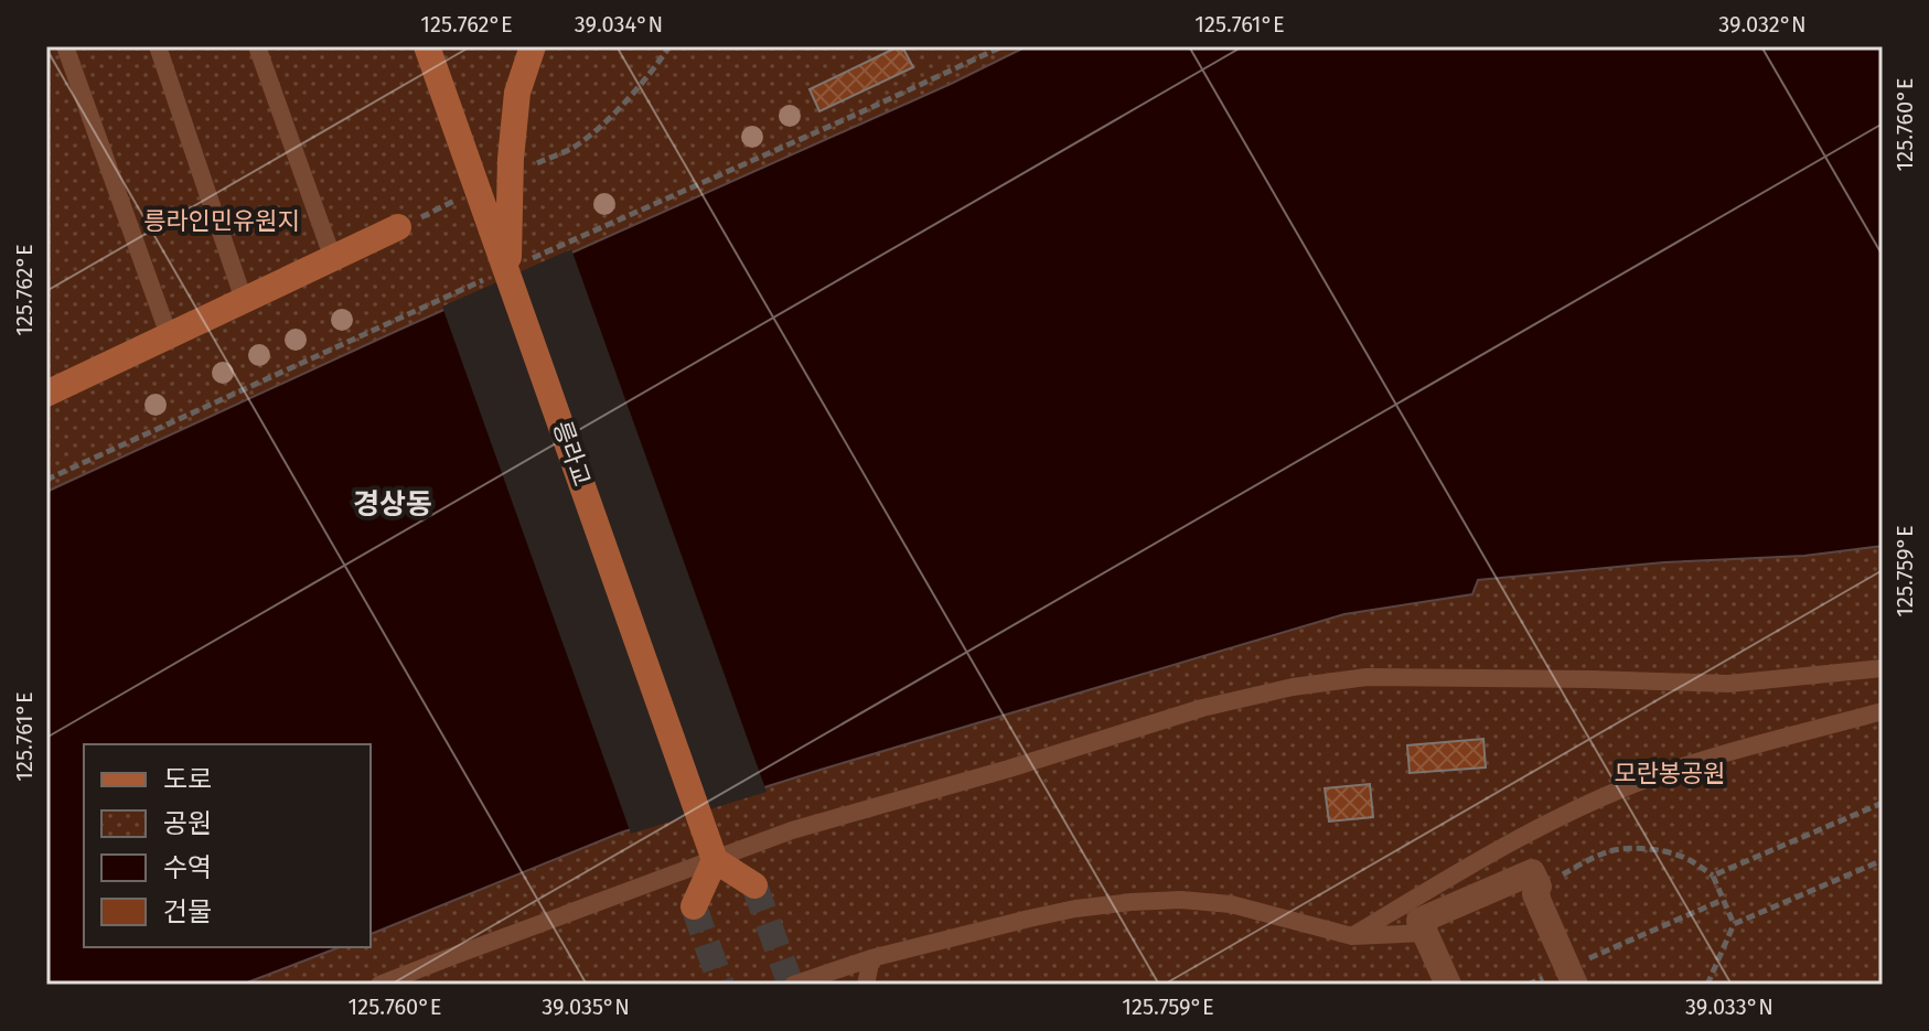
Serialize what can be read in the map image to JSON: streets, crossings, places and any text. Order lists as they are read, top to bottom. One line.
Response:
{"streets":{"main road":["릉라교"]},"districts":["경상동"],"parks":["릉라인민유원지","모란봉공원"],"legend":["도로","공원","수역","건물"],"coordinates":["125.762°E","39.034°N","125.761°E","39.032°N","125.760°E","125.759°E","39.035°N","39.033°N"]}
